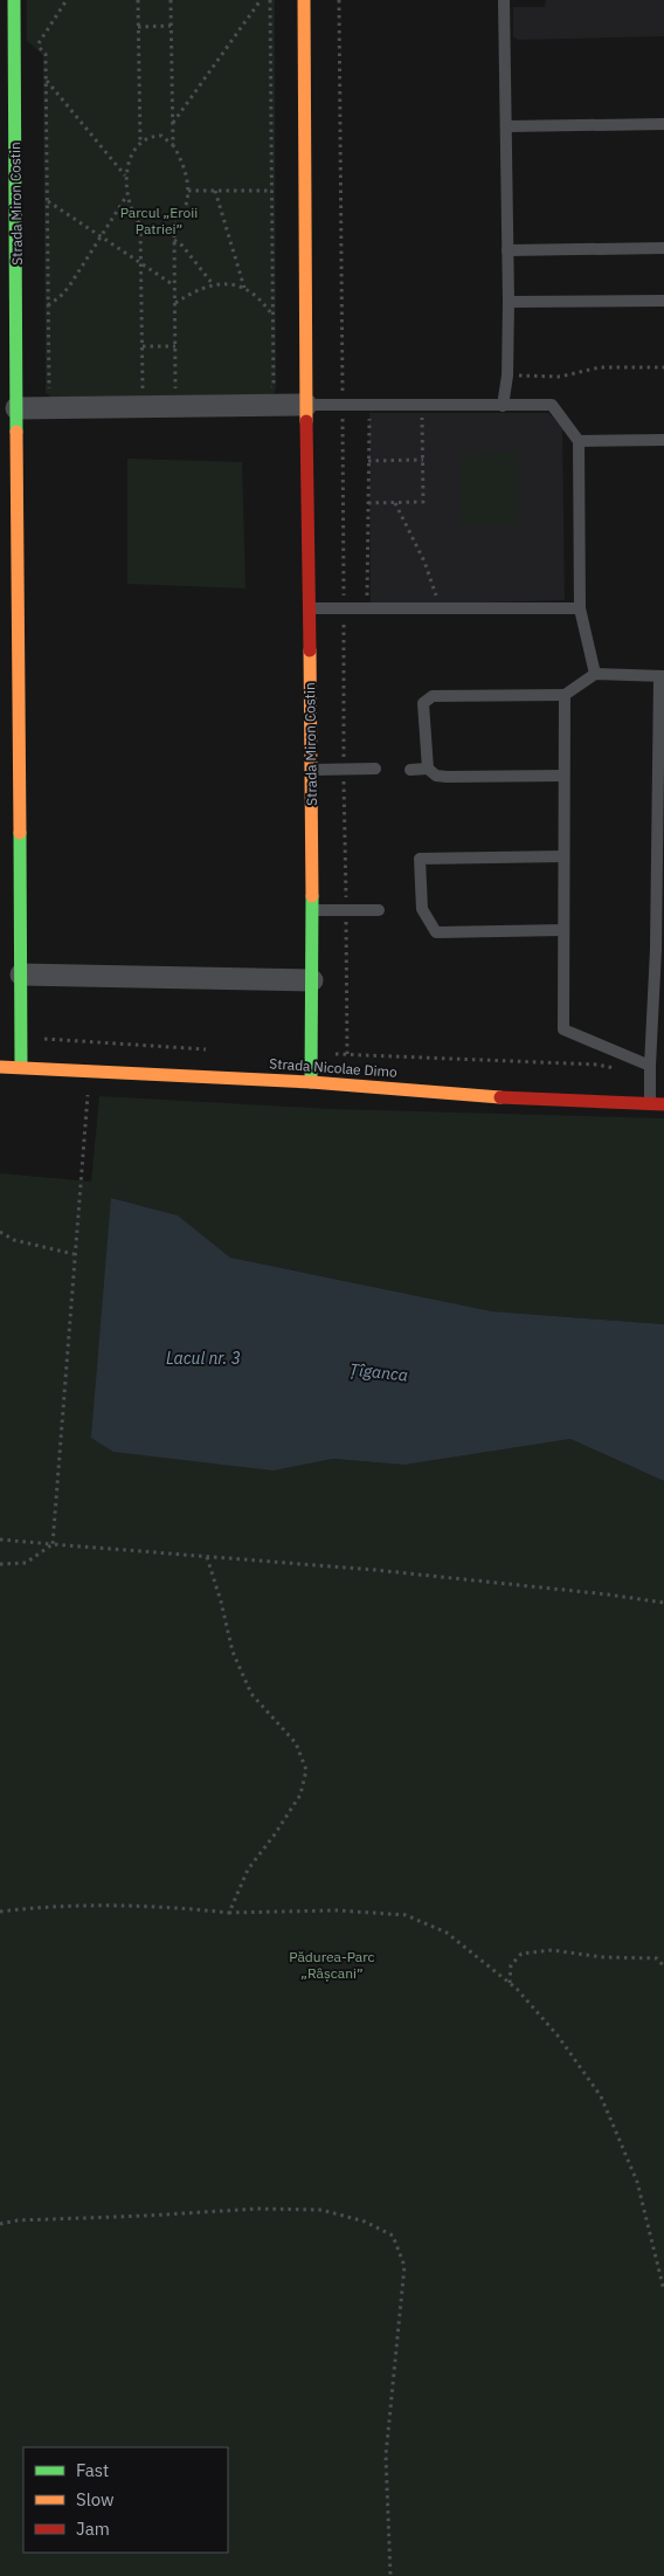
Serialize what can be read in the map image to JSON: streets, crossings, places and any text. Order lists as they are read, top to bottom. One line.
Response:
{"streets":{"street":["Strada Miron Costin","Strada Nicolae Dimo"]},"crossings":[["Strada Miron Costin","Strada Nicolae Dimo"]],"water":["Lacul nr. 3","Țîganca"],"parks":["Parcul „Eroii Patriei”","Pădurea-Parc „Râșcani”"],"legend":["Fast","Slow","Jam"]}
